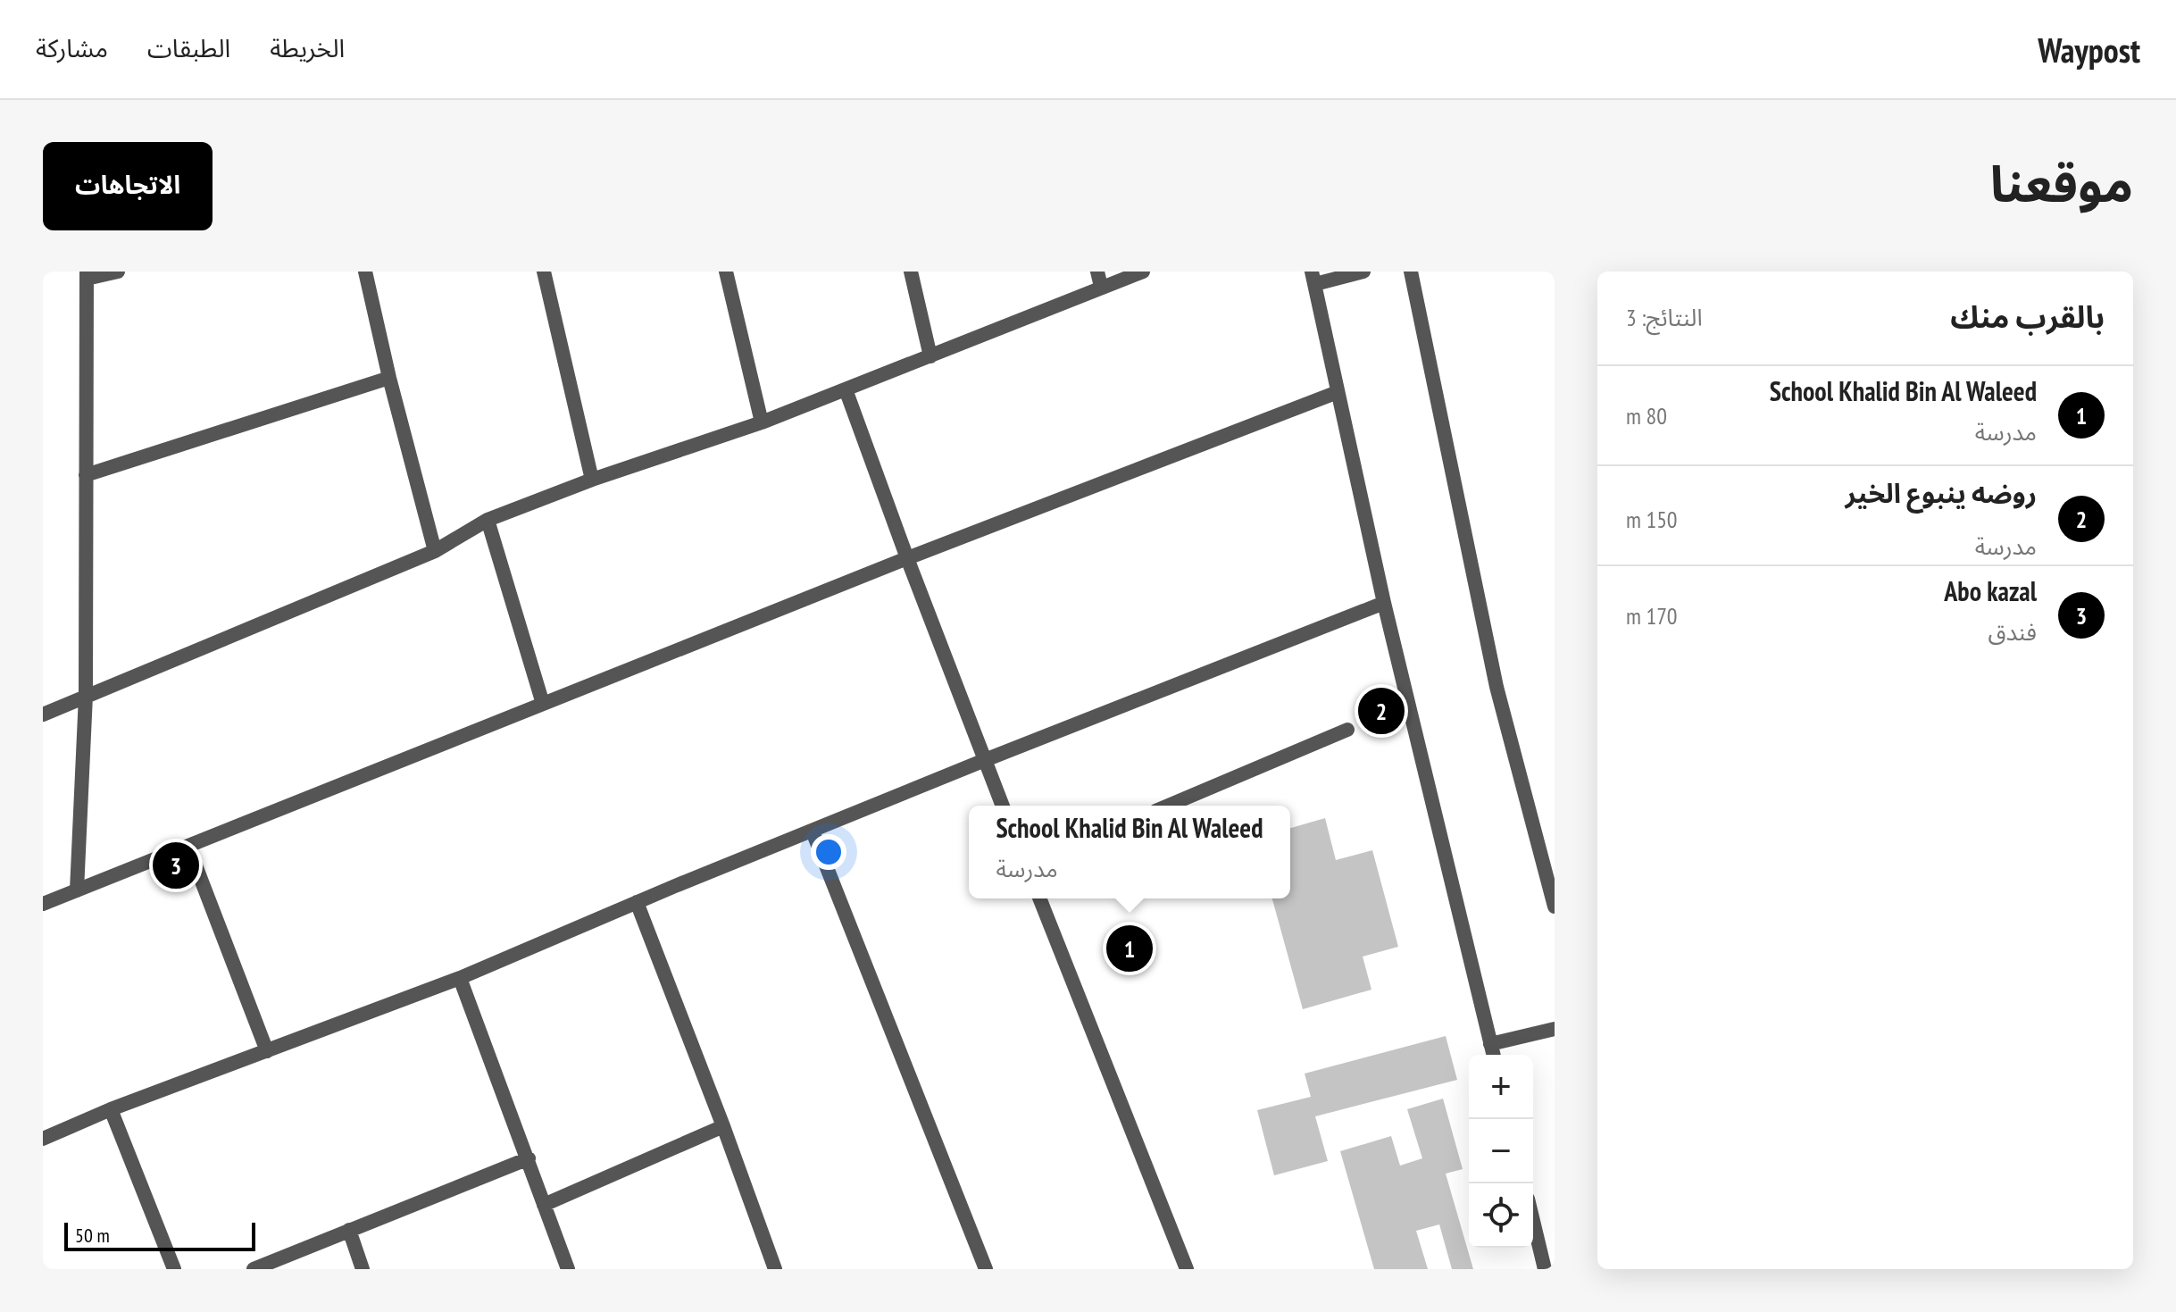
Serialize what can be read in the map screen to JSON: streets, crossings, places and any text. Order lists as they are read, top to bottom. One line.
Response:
{"scale_bar":"50 m","page":{"header":"Waypost","nav":["الخريطة","الطبقات","مشاركة"],"title":"موقعنا","buttons":"الاتجاهات","heading":["بالقرب منك","النتائج: 3"],"list":[{"mark":"1","name":"School Khalid Bin Al Waleed","note":"مدرسة","value":"80 m"},{"mark":"2","name":"روضه ينبوع الخير","note":"مدرسة","value":"150 m"},{"mark":"3","name":"Abo kazal","note":"فندق","value":"170 m"}],"pins":["2","3","1"],"popup":["School Khalid Bin Al Waleed","مدرسة"],"map_buttons":["+","−"],"scale":"50 m"}}
